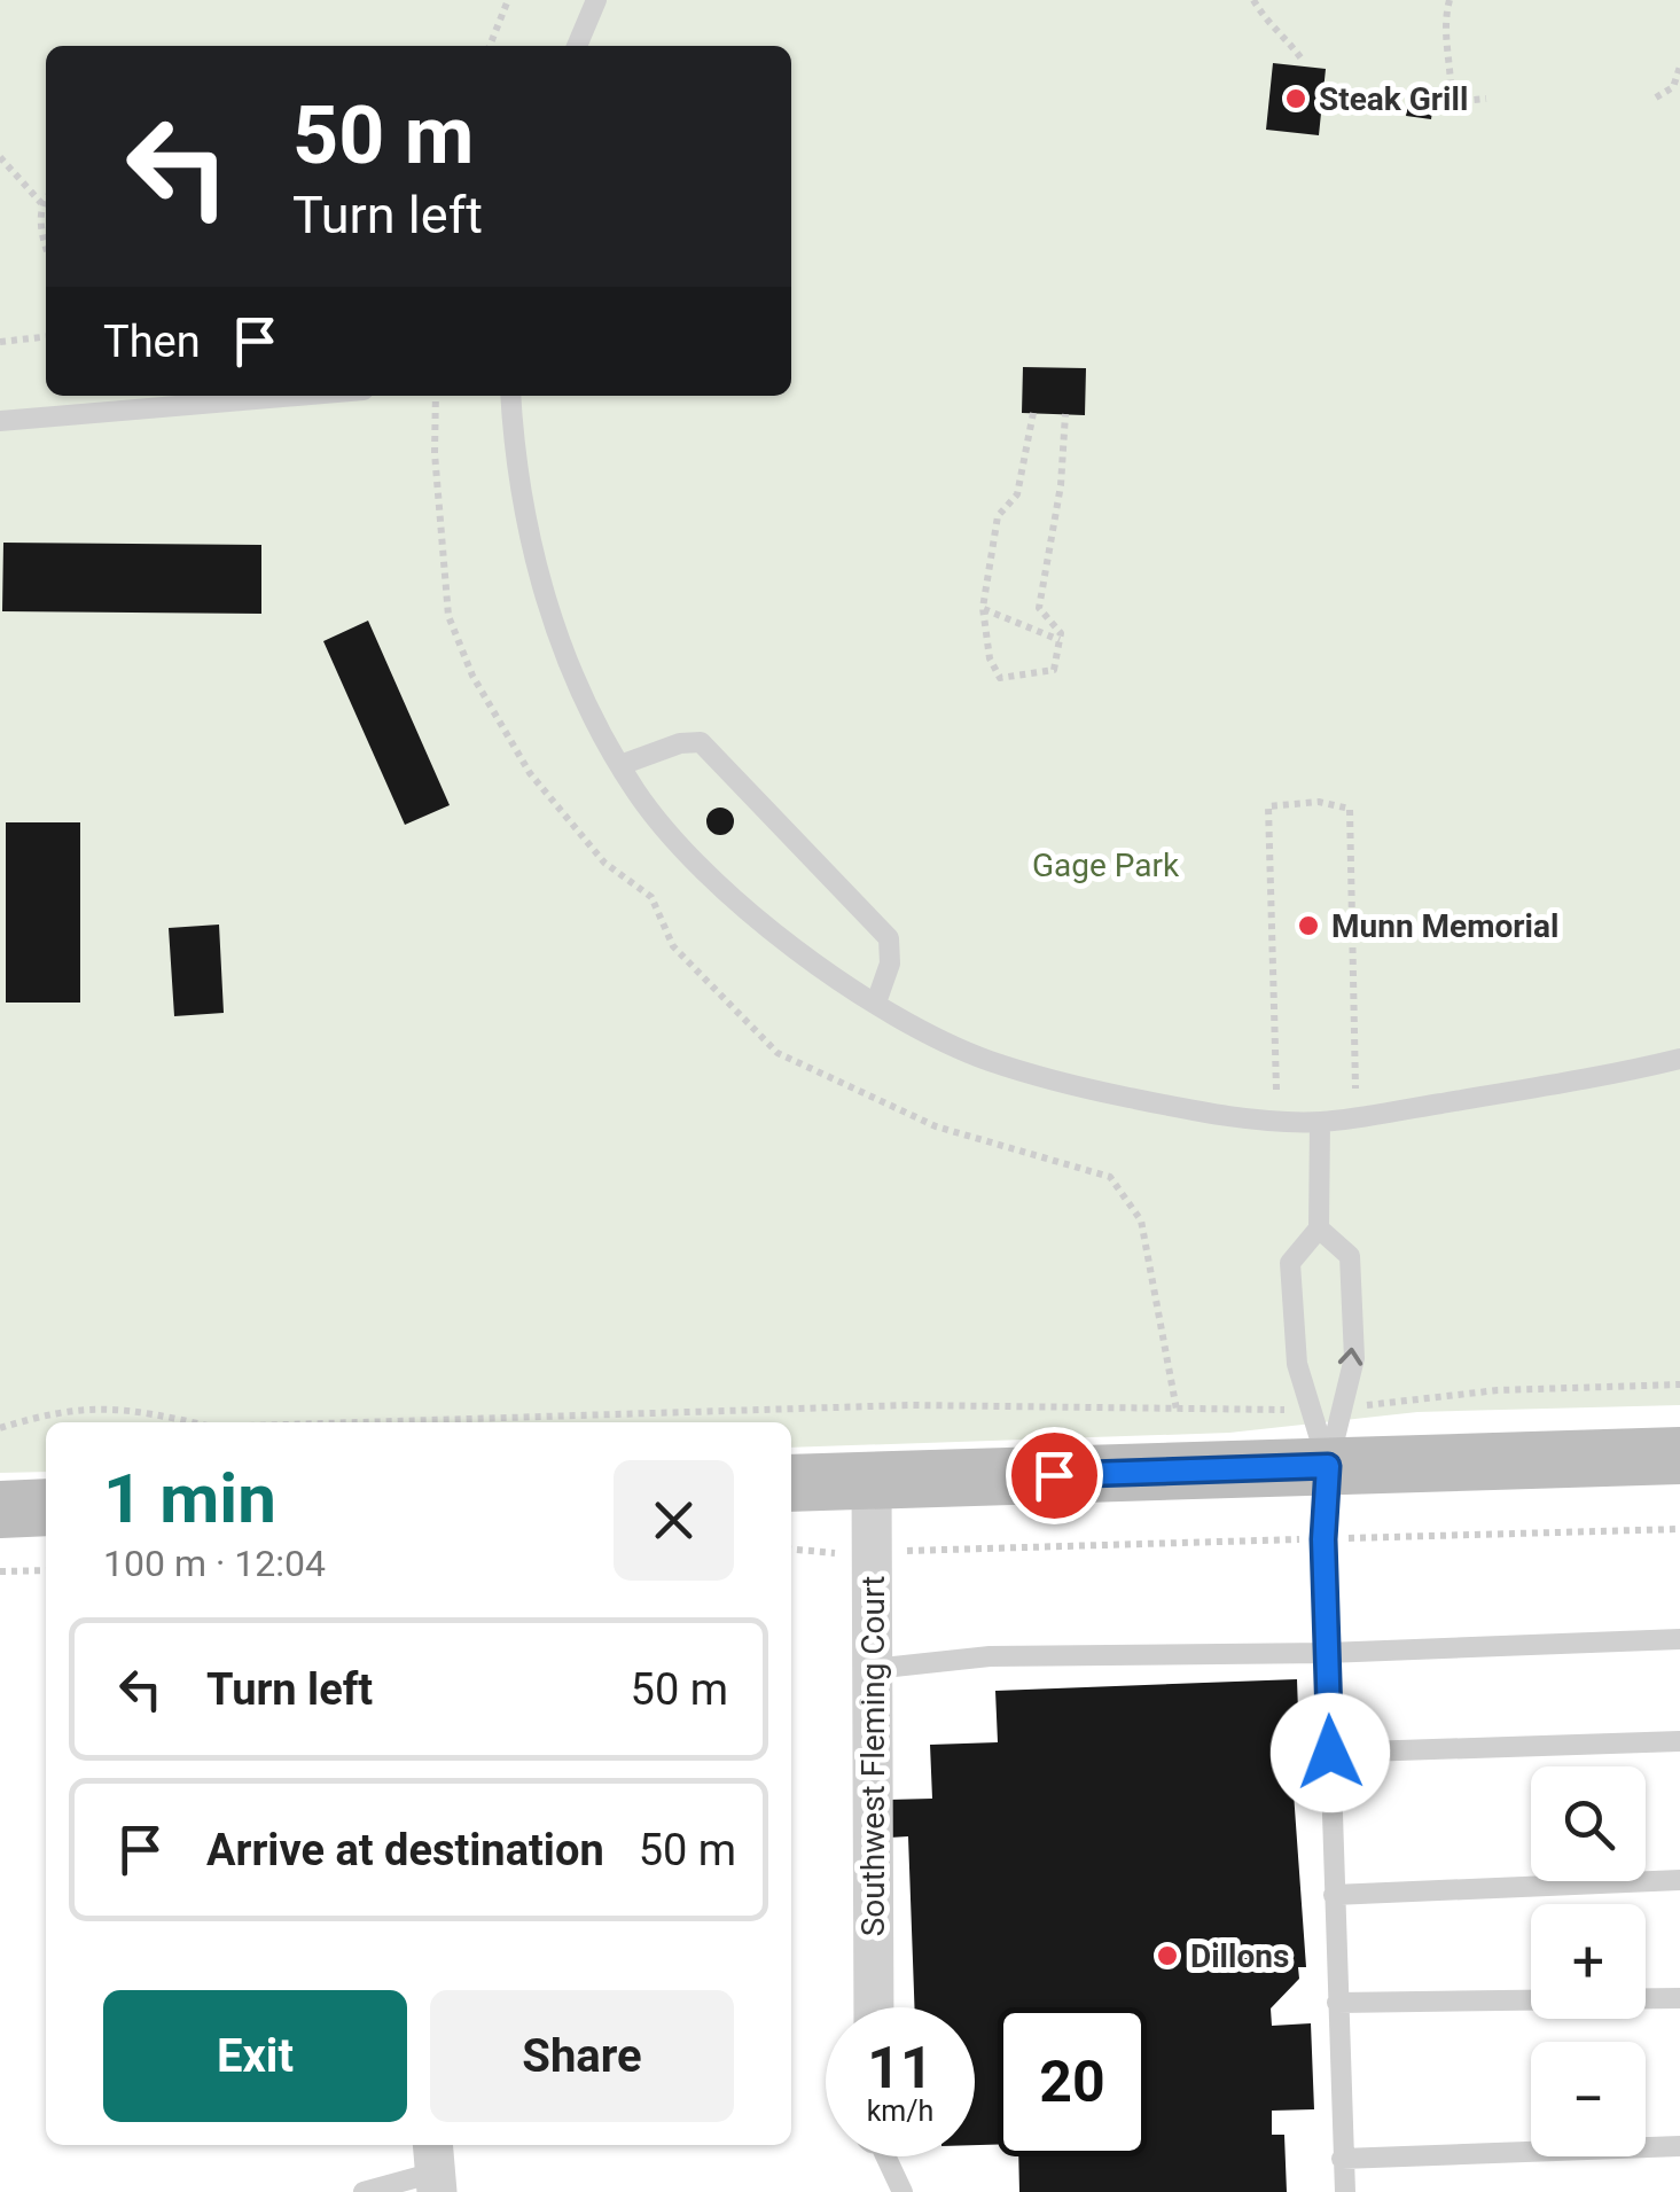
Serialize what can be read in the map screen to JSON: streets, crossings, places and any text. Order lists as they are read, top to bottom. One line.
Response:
{"streets":{"street":["Southwest Fleming Court"]},"parks":["Gage Park"],"places":["Steak Grill","Munn Memorial","Dillons"],"page":{"turn":["50 m","Turn left"],"then":"Then","heading":["1 min","100 m · 12:04"],"list":[{"name":"Turn left","value":"50 m"},{"name":"Arrive at destination","value":"50 m"}],"map_buttons":["+","−"],"buttons":["Exit","Share"],"speed":"11 km/h","limit":"20"}}
